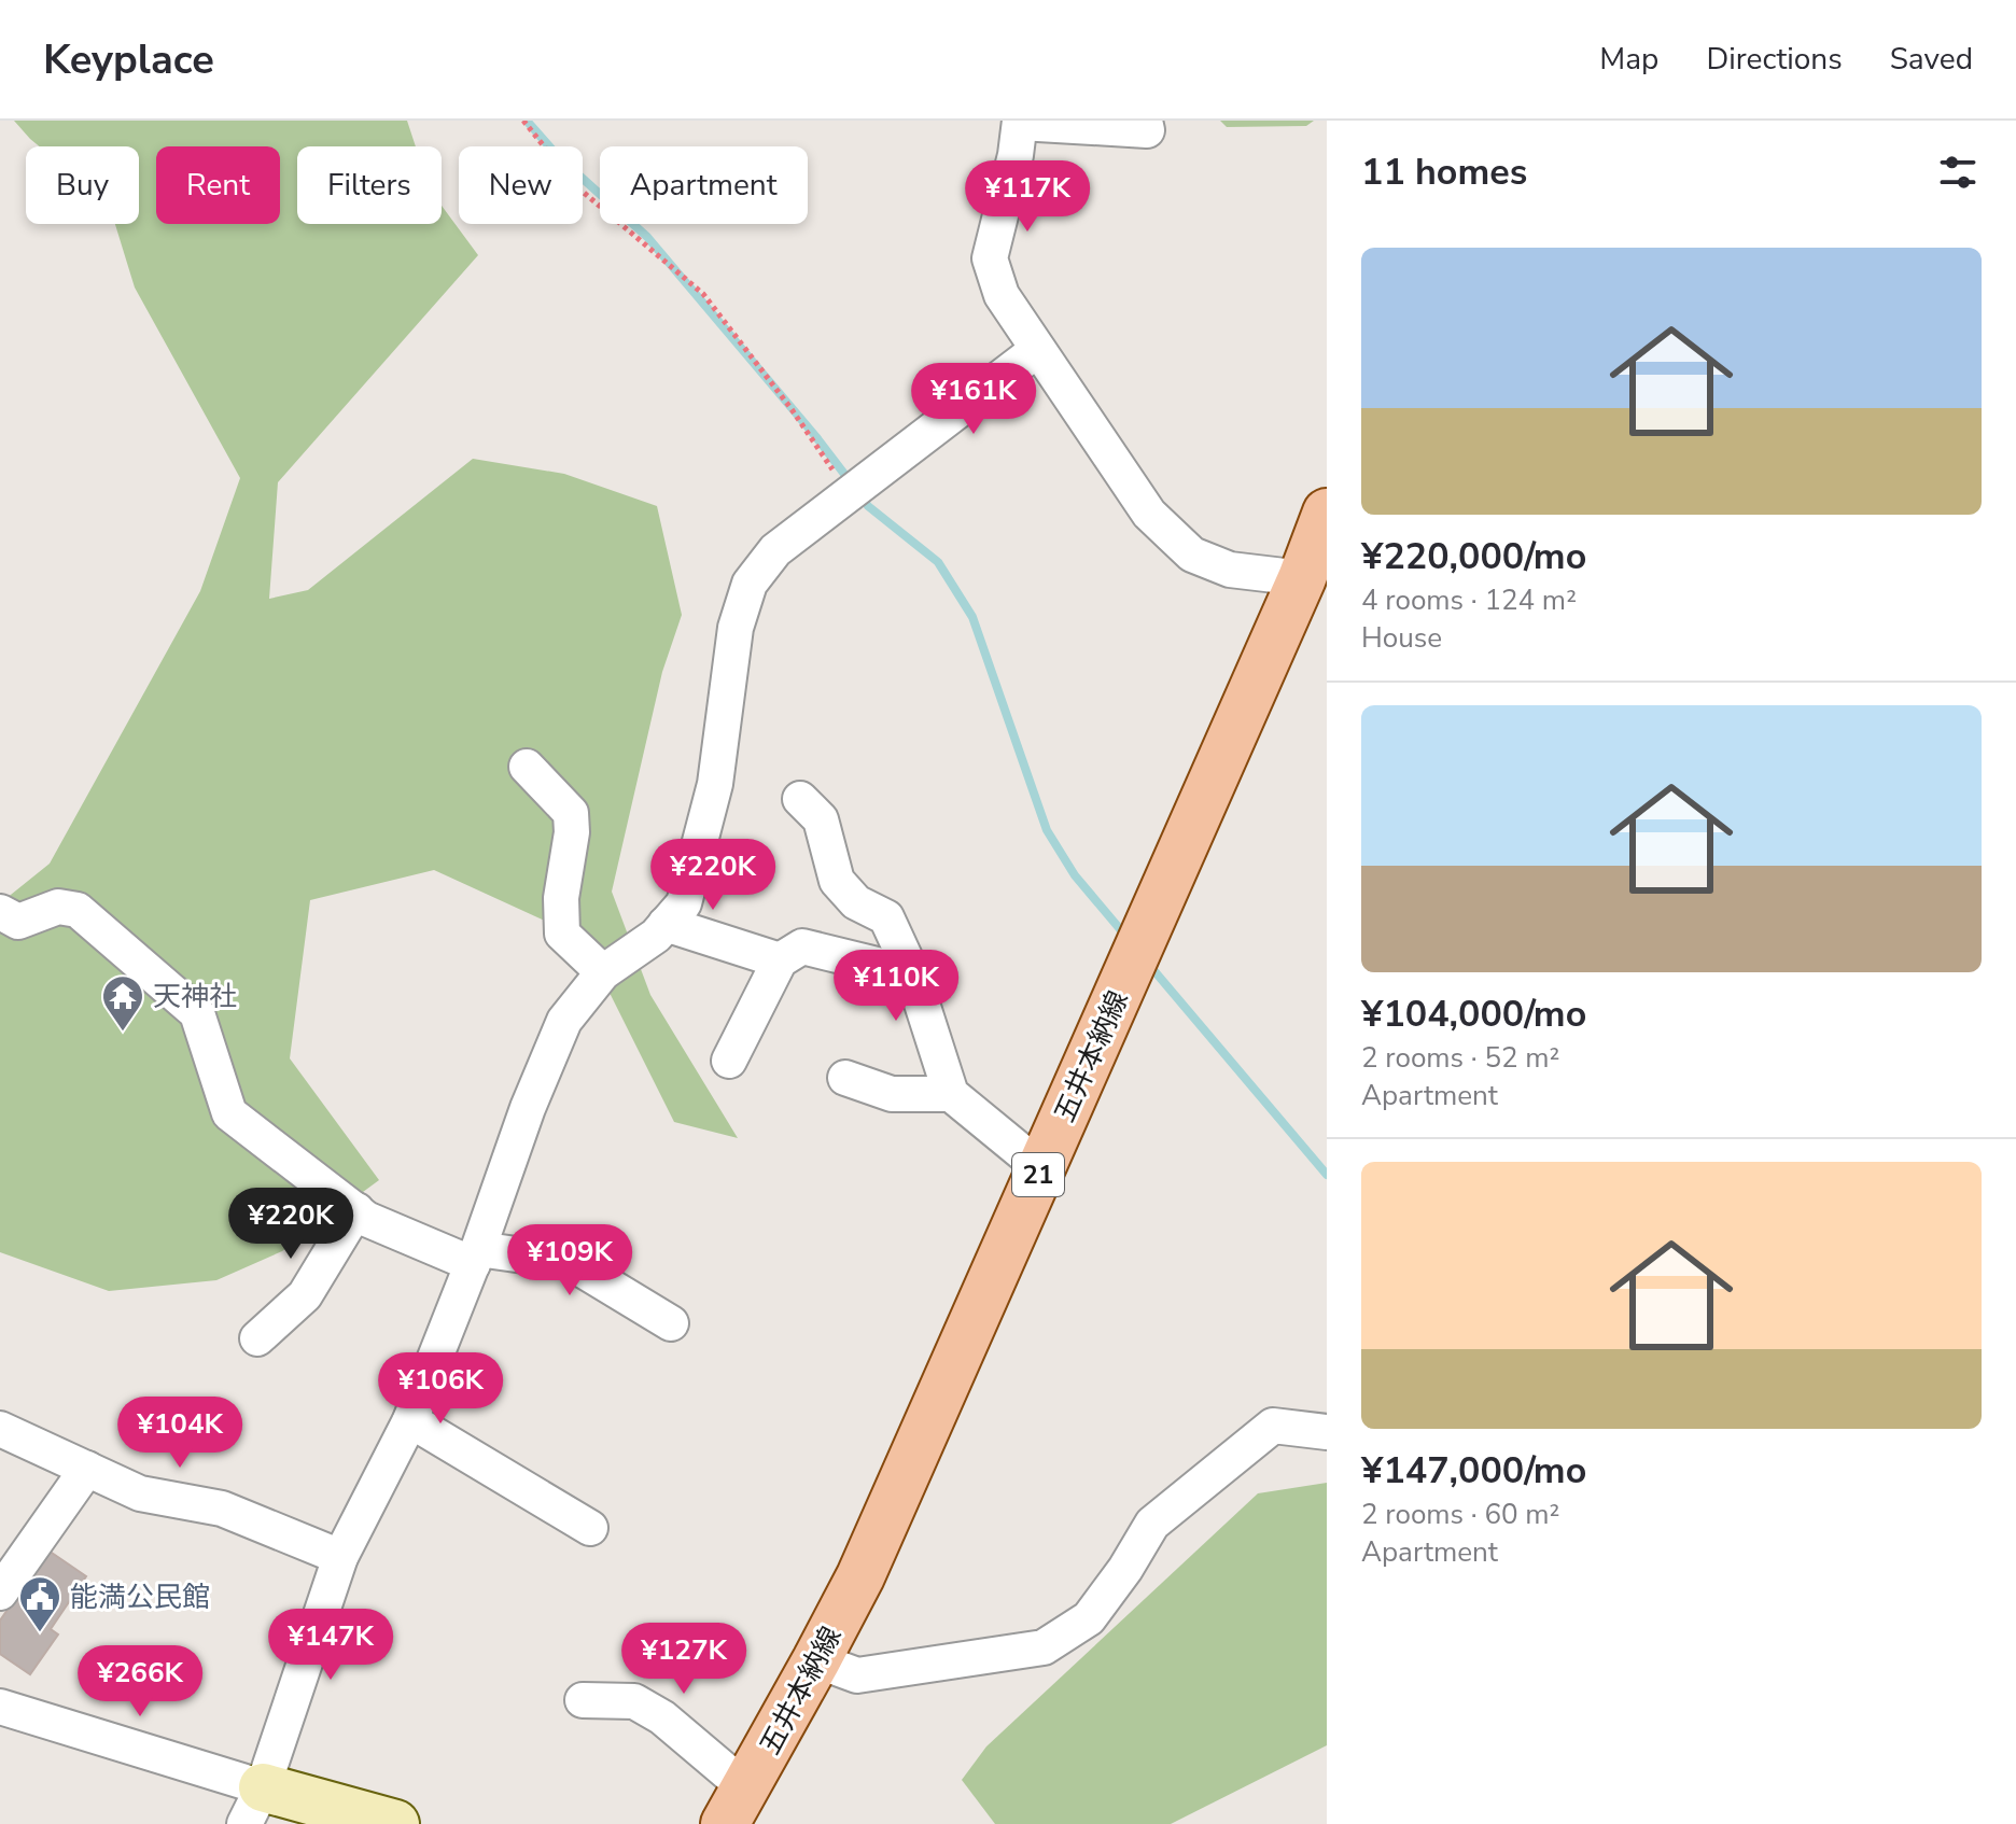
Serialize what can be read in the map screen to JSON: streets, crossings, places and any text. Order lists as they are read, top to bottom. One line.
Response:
{"streets":{"main road":["五井本納線","21"]},"places":{"temple":["天神社"],"public building":["能満公民館"]},"page":{"header":"Keyplace","nav":["Map","Directions","Saved"],"heading":"11 homes","chip":["Buy","Rent","Filters","New","Apartment"],"price":["¥117K","¥161K","¥220K","¥110K","¥220K","¥109K","¥106K","¥104K","¥147K","¥127K","¥266K"],"list":[{"name":"¥220,000/mo","note":"4 rooms · 124 m² · House"},{"name":"¥104,000/mo","note":"2 rooms · 52 m² · Apartment"},{"name":"¥147,000/mo","note":"2 rooms · 60 m² · Apartment"}]}}
